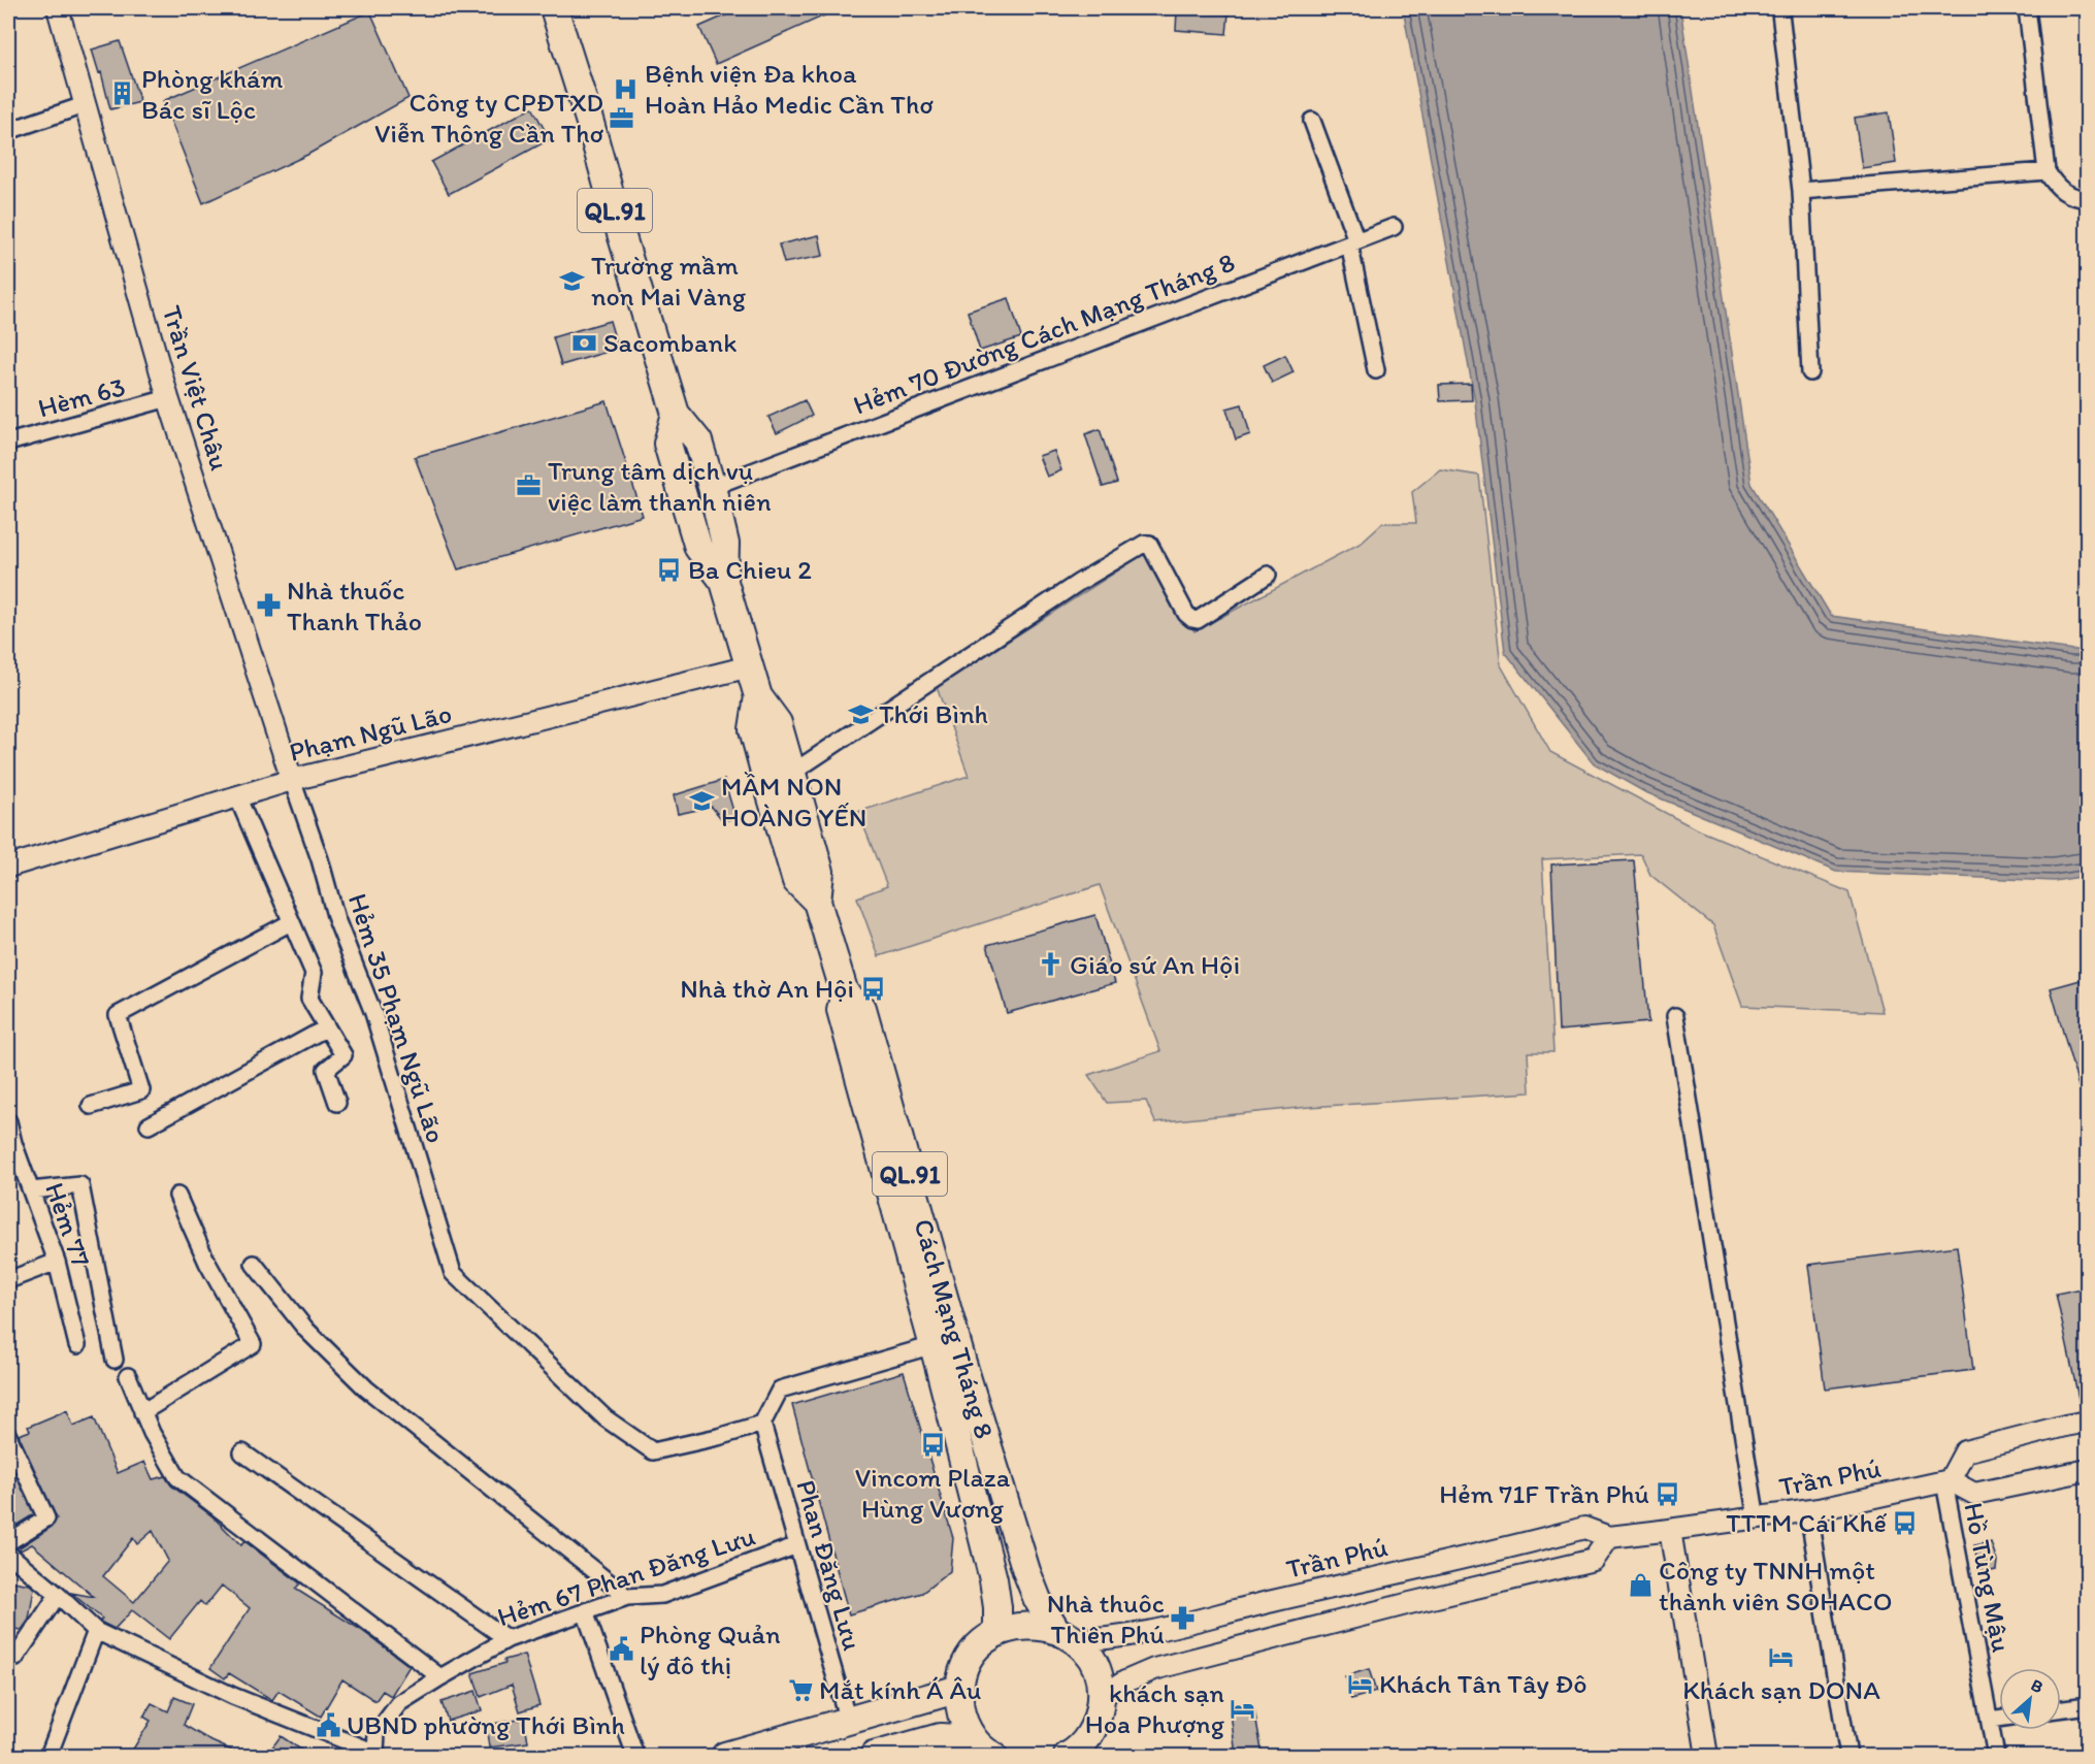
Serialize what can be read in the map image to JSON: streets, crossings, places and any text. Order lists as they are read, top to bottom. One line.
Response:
{"streets":{"highway":["QL.91","Cách Mạng Tháng 8"],"street":["Hẻm 70 Đường Cách Mạng Tháng 8","Trần Việt Châu","Hèm 63","Phạm Ngũ Lão","Hẻm 35 Phạm Ngũ Lão","Hẻm 77","Trần Phú","Phan Đăng Lưu","Hẻm 67 Phan Đăng Lưu","Hồ Tùng Mậu"]},"crossings":[["Hẻm 70 Đường Cách Mạng Tháng 8","Cách Mạng Tháng 8"],["Trần Việt Châu","Hèm 63"],["Trần Việt Châu","Phạm Ngũ Lão"],["Trần Việt Châu","Hẻm 35 Phạm Ngũ Lão"],["Phạm Ngũ Lão","Hẻm 35 Phạm Ngũ Lão"],["Phạm Ngũ Lão","Cách Mạng Tháng 8"],["Hẻm 35 Phạm Ngũ Lão","Phan Đăng Lưu"],["Cách Mạng Tháng 8","Trần Phú"],["Trần Phú","Hồ Tùng Mậu"],["Phan Đăng Lưu","Hẻm 67 Phan Đăng Lưu"]],"places":{"hospital":["Bệnh viện Đa khoa Hoàn Hảo Medic Cần Thơ"],"building":["Phòng khám Bác sĩ Lộc"],"office":["Công ty CPĐTXD Viễn Thông Cần Thơ","Trung tâm dịch vụ việc làm thanh niên"],"school or university":["Trường mầm non Mai Vàng","Thới Bình","MẦM NON HOÀNG YẾN"],"bank":["Sacombank"],"bus stop":["Ba Chieu 2","Nhà thờ An Hội","Vincom Plaza Hùng Vương","Hẻm 71F Trần Phú","TTTM Cái Khế"],"pharmacy":["Nhà thuốc Thanh Thảo","Nhà thuôc Thiên Phú"],"church":["Giáo sứ An Hội"],"shop":["Công ty TNNH một thành viên SOHACO"],"public building":["Phòng Quản lý đô thị","UBND phường Thới Bình"],"hotel":["Khách sạn DONA","Khách Tân Tây Đô","khách sạn Hoa Phượng"],"supermarket":["Mắt kính Á Âu"]},"north":"top right"}
